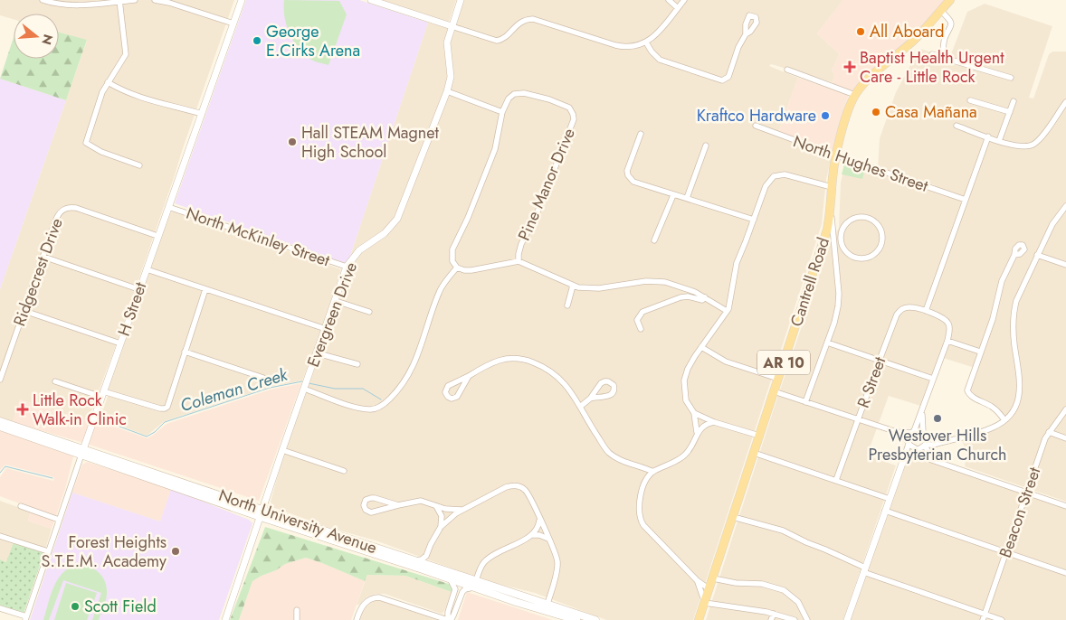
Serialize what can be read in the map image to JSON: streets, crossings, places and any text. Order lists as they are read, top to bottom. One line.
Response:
{"streets":{"main road":["Cantrell Road","AR 10","North University Avenue"],"street":["North Hughes Street","Pine Manor Drive","North McKinley Street","Ridgecrest Drive","H Street","Evergreen Drive","R Street","Beacon Street"]},"crossings":[["North Hughes Street","Cantrell Road"],["North McKinley Street","H Street"],["North McKinley Street","Evergreen Drive"],["Ridgecrest Drive","H Street"],["H Street","North University Avenue"],["Evergreen Drive","North University Avenue"]],"water":["Coleman Creek"],"places":{"other":["All Aboard","George E.Cirks Arena","Casa Mañana","Kraftco Hardware","Hall STEAM Magnet High School","Westover Hills Presbyterian Church","Forest Heights S.T.E.M. Academy","Scott Field"],"health":["Baptist Health Urgent Care - Little Rock","Little Rock Walk-in Clinic"]},"north":"right"}
